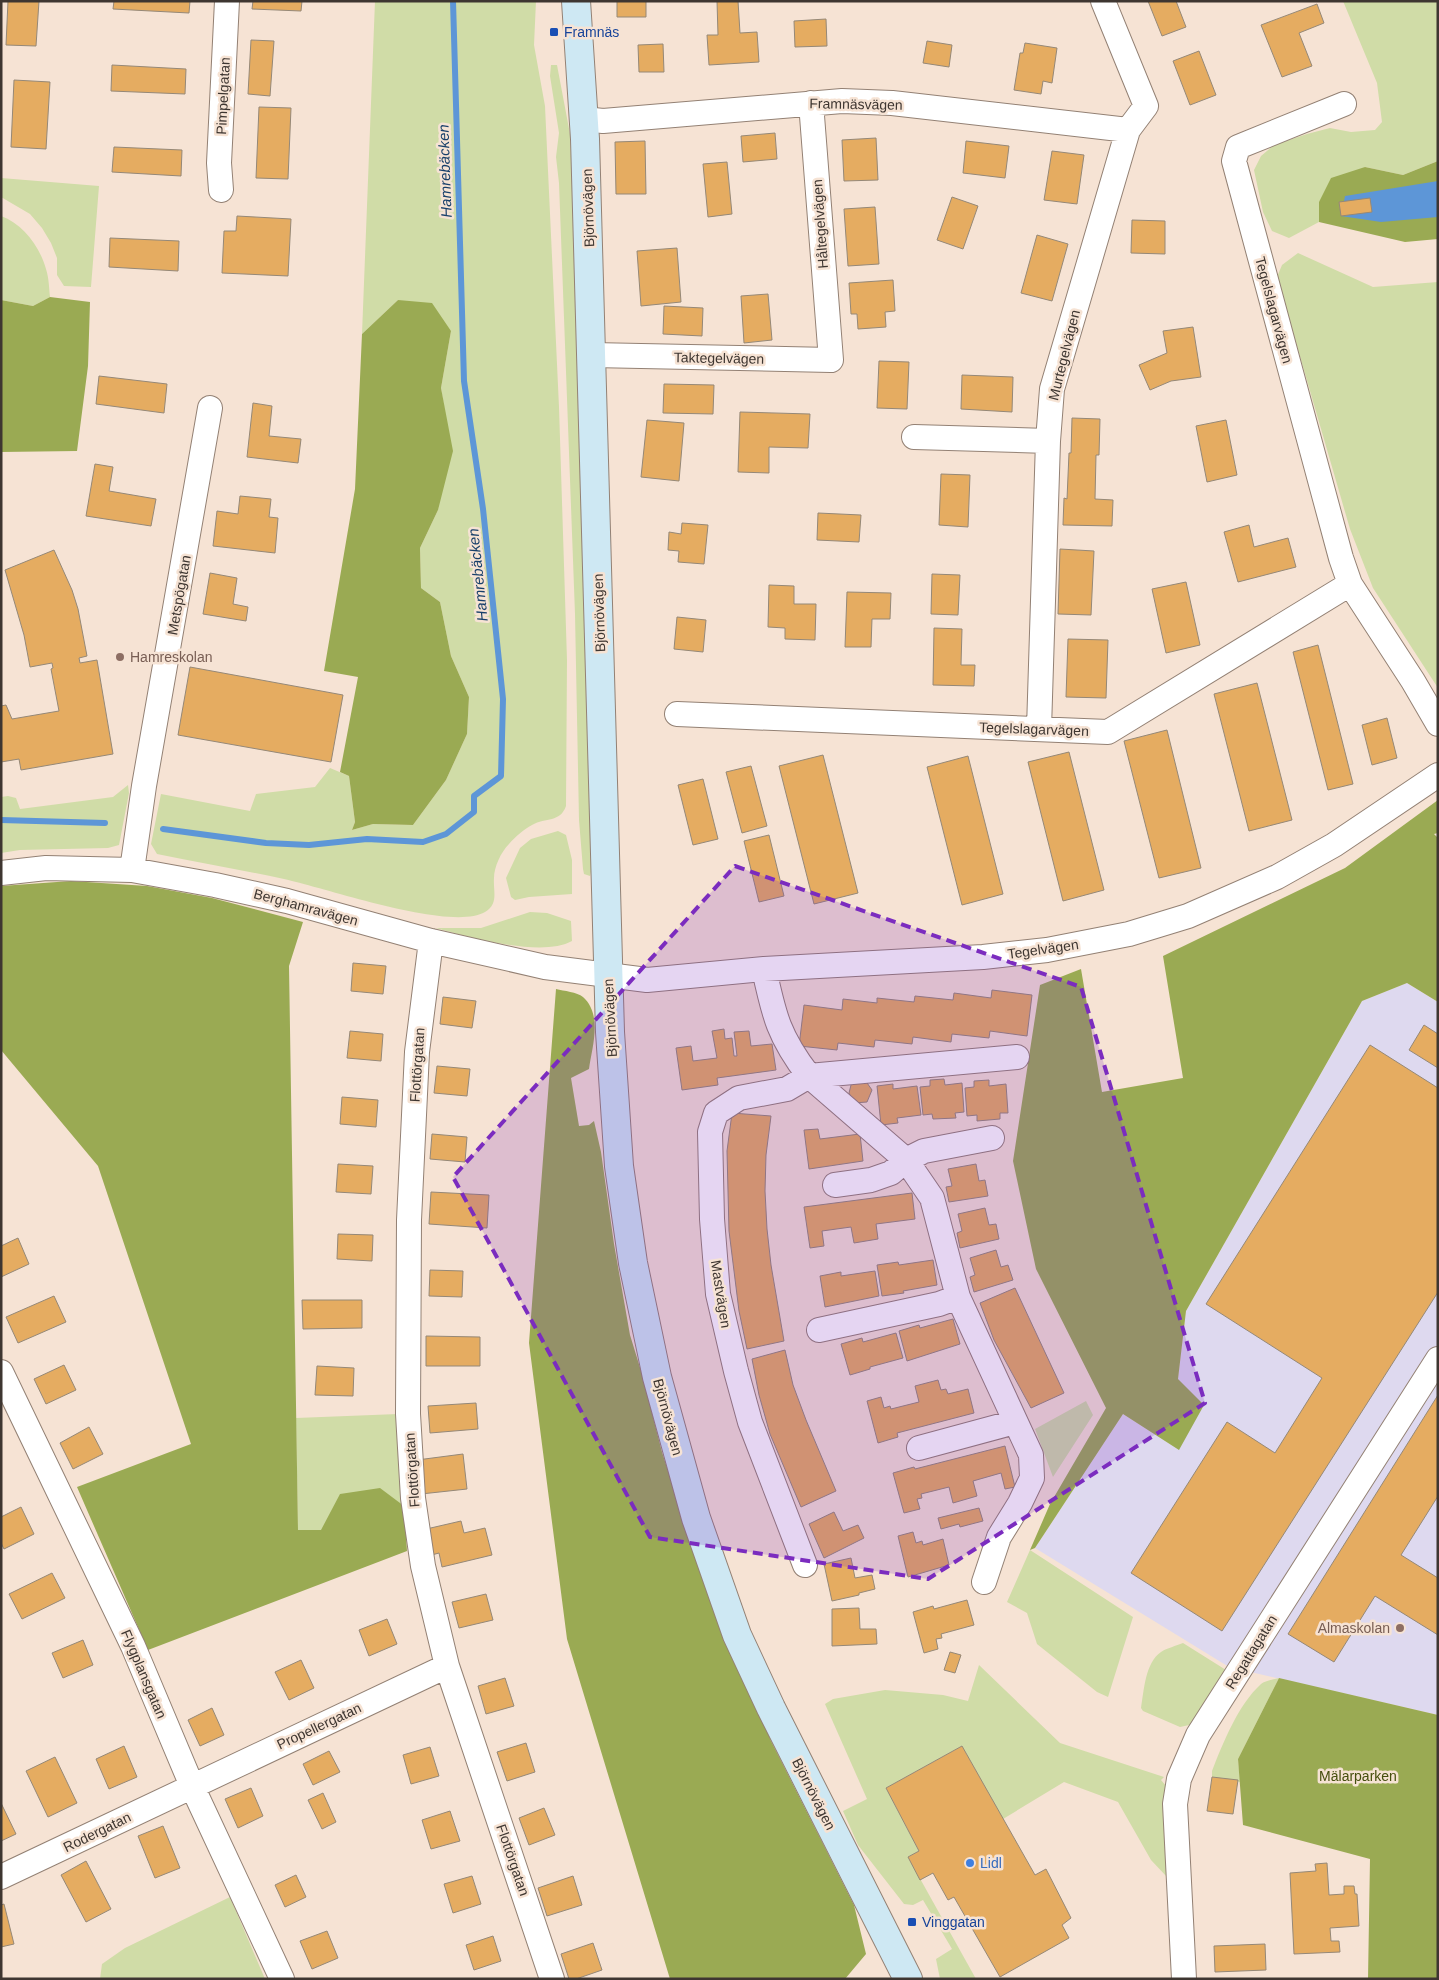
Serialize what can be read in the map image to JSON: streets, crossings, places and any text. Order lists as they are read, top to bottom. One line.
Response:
{"streets":{"main road":["Björnövägen"],"street":["Pimpelgatan","Framnäsvägen","Håltegelvägen","Tegelslagarvägen","Murtegelvägen","Taktegelvägen","Metspögatan","Berghamravägen","Tegelvägen","Flottörgatan","Mastvägen","Regattagatan","Flygplansgatan","Propellergatan","Rodergatan"]},"crossings":[["Framnäsvägen","Björnövägen"],["Framnäsvägen","Håltegelvägen"],["Framnäsvägen","Murtegelvägen"],["Björnövägen","Taktegelvägen"],["Björnövägen","Berghamravägen"],["Björnövägen","Tegelvägen"],["Håltegelvägen","Taktegelvägen"],["Tegelslagarvägen","Murtegelvägen"],["Metspögatan","Berghamravägen"],["Berghamravägen","Tegelvägen"],["Berghamravägen","Flottörgatan"],["Flottörgatan","Propellergatan"],["Flygplansgatan","Propellergatan"],["Flygplansgatan","Rodergatan"],["Propellergatan","Rodergatan"]],"water":["Hamrebäcken"],"parks":["Mälarparken"],"places":{"transit":["Framnäs","Vinggatan"],"other":["Hamreskolan","Almaskolan","Lidl"]}}
